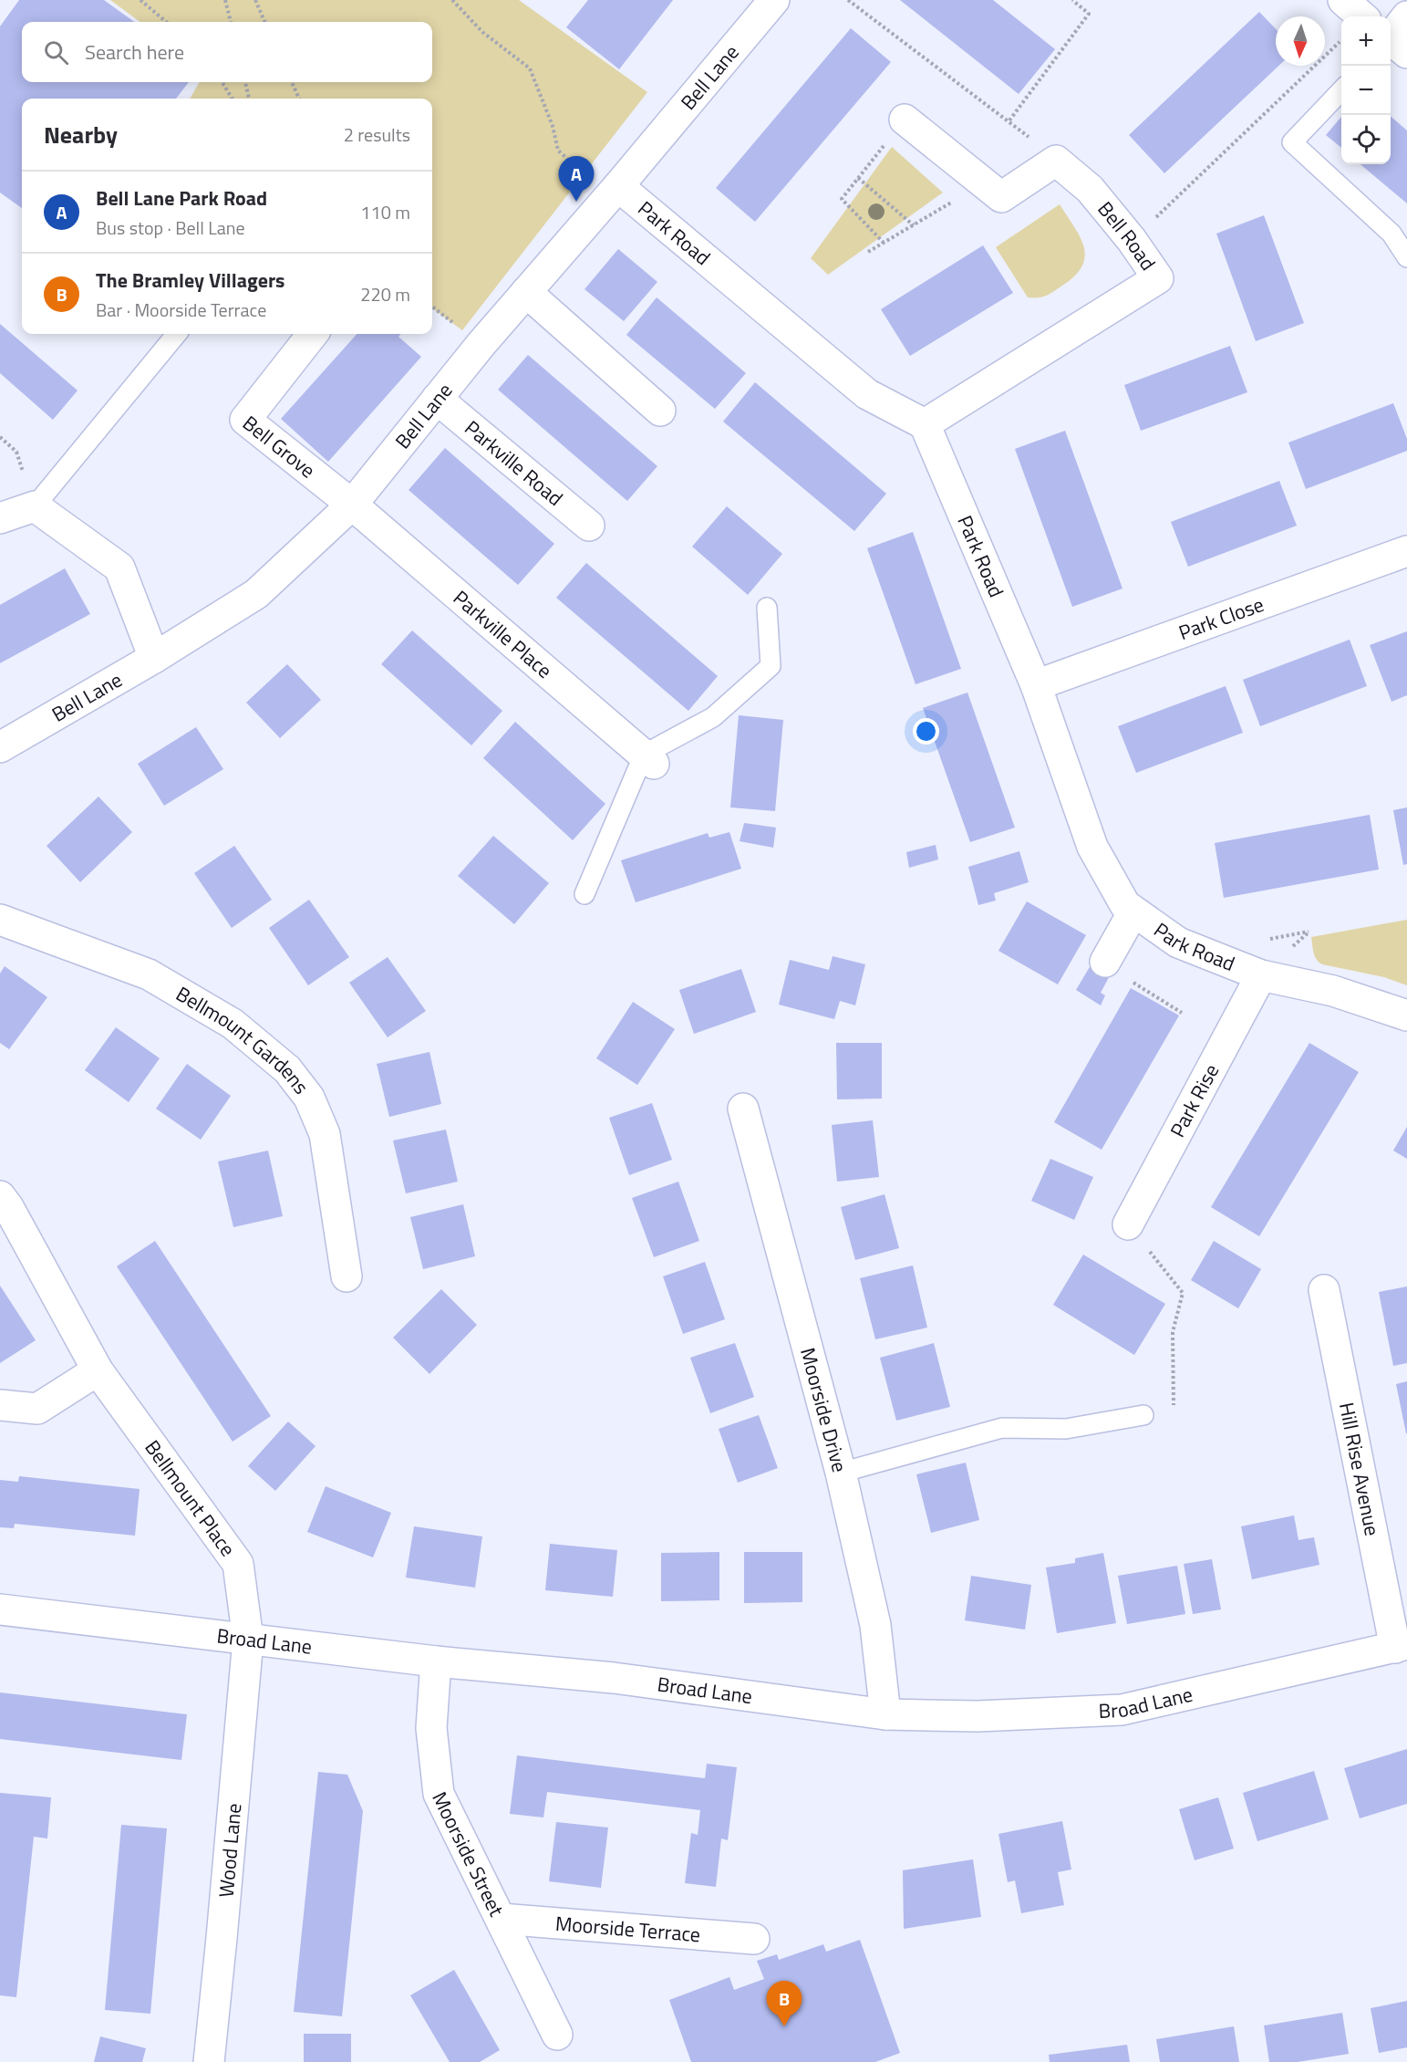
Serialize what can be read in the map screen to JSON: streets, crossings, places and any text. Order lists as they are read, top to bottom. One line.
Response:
{"streets":{"street":["Bell Lane","Park Road","Bell Road","Bell Grove","Parkville Road","Park Close","Parkville Place","Bellmount Gardens","Park Rise","Moorside Drive","Hill Rise Avenue","Bellmount Place","Broad Lane","Wood Lane","Moorside Street","Moorside Terrace"]},"crossings":[["Bell Lane","Park Road"],["Bell Lane","Bell Grove"],["Bell Lane","Parkville Road"],["Bell Lane","Parkville Place"],["Park Road","Bell Road"],["Park Road","Park Close"],["Park Road","Park Rise"],["Bell Grove","Parkville Place"],["Moorside Drive","Broad Lane"],["Hill Rise Avenue","Broad Lane"],["Bellmount Place","Broad Lane"],["Bellmount Place","Wood Lane"],["Broad Lane","Wood Lane"],["Broad Lane","Moorside Street"],["Moorside Street","Moorside Terrace"]],"north":"bottom","page":{"map_buttons":["+","−"],"search":"Search here","heading":["Nearby","2 results"],"pins":["A","B"],"list":[{"mark":"A","name":"Bell Lane Park Road","note":"Bus stop · Bell Lane","value":"110 m"},{"mark":"B","name":"The Bramley Villagers","note":"Bar · Moorside Terrace","value":"220 m"}]}}
